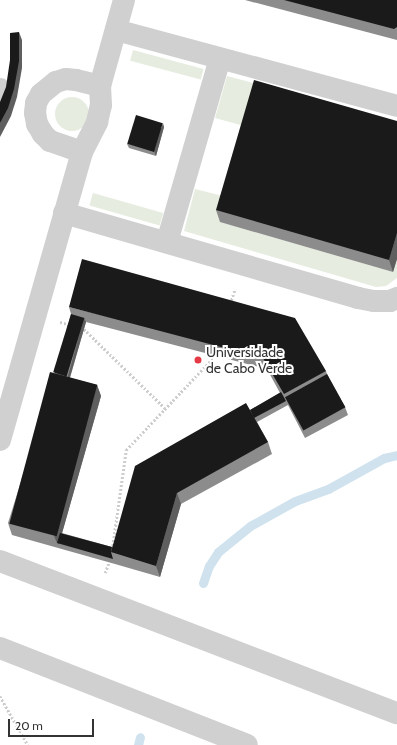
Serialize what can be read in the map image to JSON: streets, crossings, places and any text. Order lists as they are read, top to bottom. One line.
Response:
{"places":["Universidade de Cabo Verde"],"scale_bar":"20 m"}
